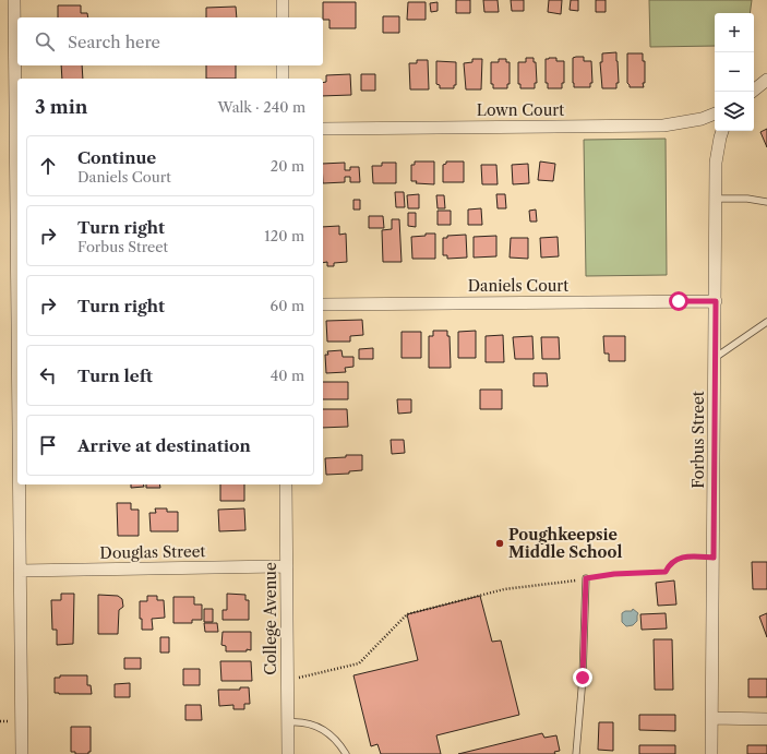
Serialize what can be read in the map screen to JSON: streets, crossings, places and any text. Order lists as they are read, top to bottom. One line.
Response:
{"streets":{"street":["Lown Court","Daniels Court","Forbus Street","Douglas Street","College Avenue"]},"crossings":[["Daniels Court","Forbus Street"],["Douglas Street","College Avenue"]],"places":["Poughkeepsie Middle School"],"page":{"map_buttons":["+","−"],"search":"Search here","heading":["3 min","Walk · 240 m"],"list":[["Continue","Daniels Court","20 m"],["Turn right","Forbus Street","120 m"],["Turn right","60 m"],["Turn left","40 m"],"Arrive at destination"]}}
